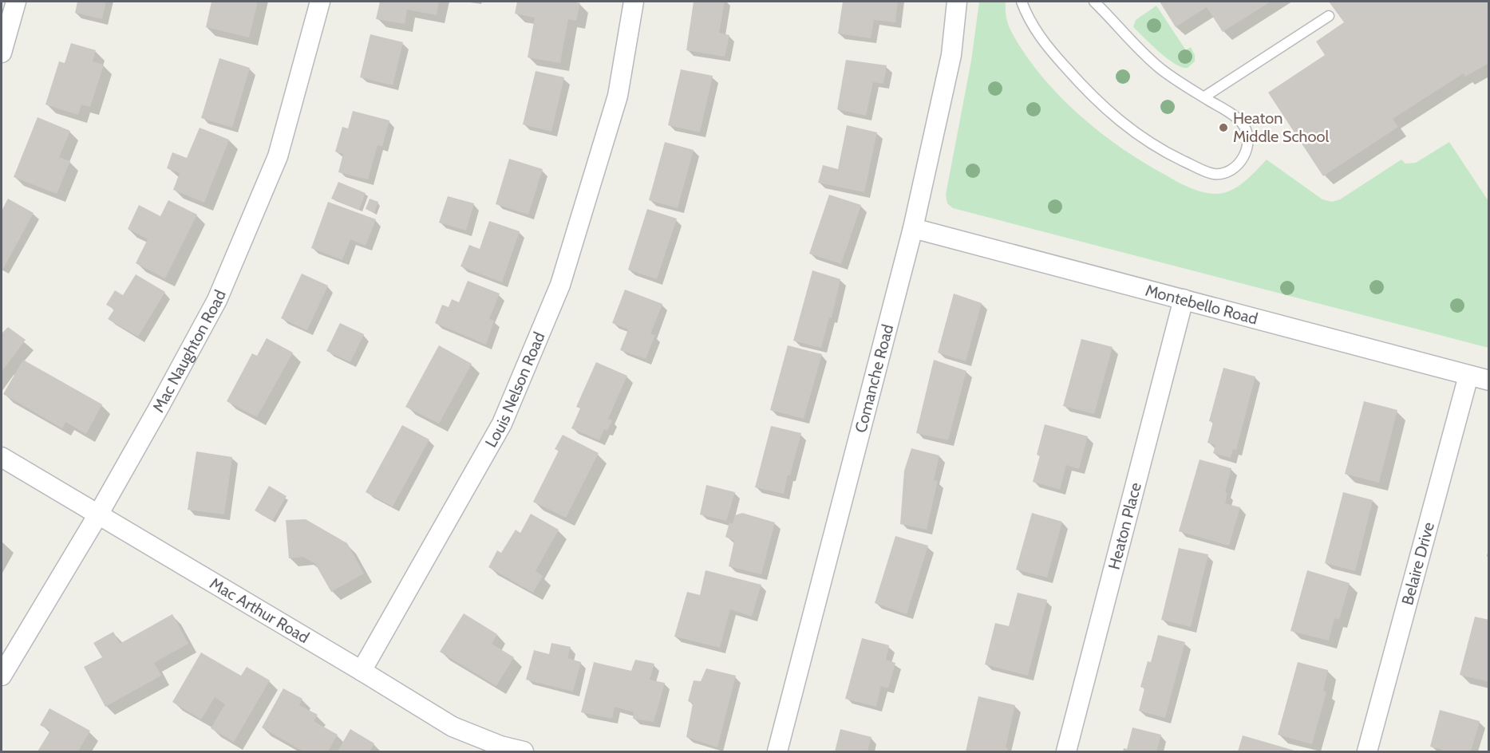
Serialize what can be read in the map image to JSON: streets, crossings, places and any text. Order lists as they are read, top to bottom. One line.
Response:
{"streets":{"street":["Montebello Road","Mac Naughton Road","Comanche Road","Louis Nelson Road","Heaton Place","Belaire Drive","Mac Arthur Road"]},"crossings":[["Montebello Road","Comanche Road"],["Montebello Road","Heaton Place"],["Montebello Road","Belaire Drive"],["Mac Naughton Road","Mac Arthur Road"],["Louis Nelson Road","Mac Arthur Road"]],"places":["Heaton Middle School"]}
